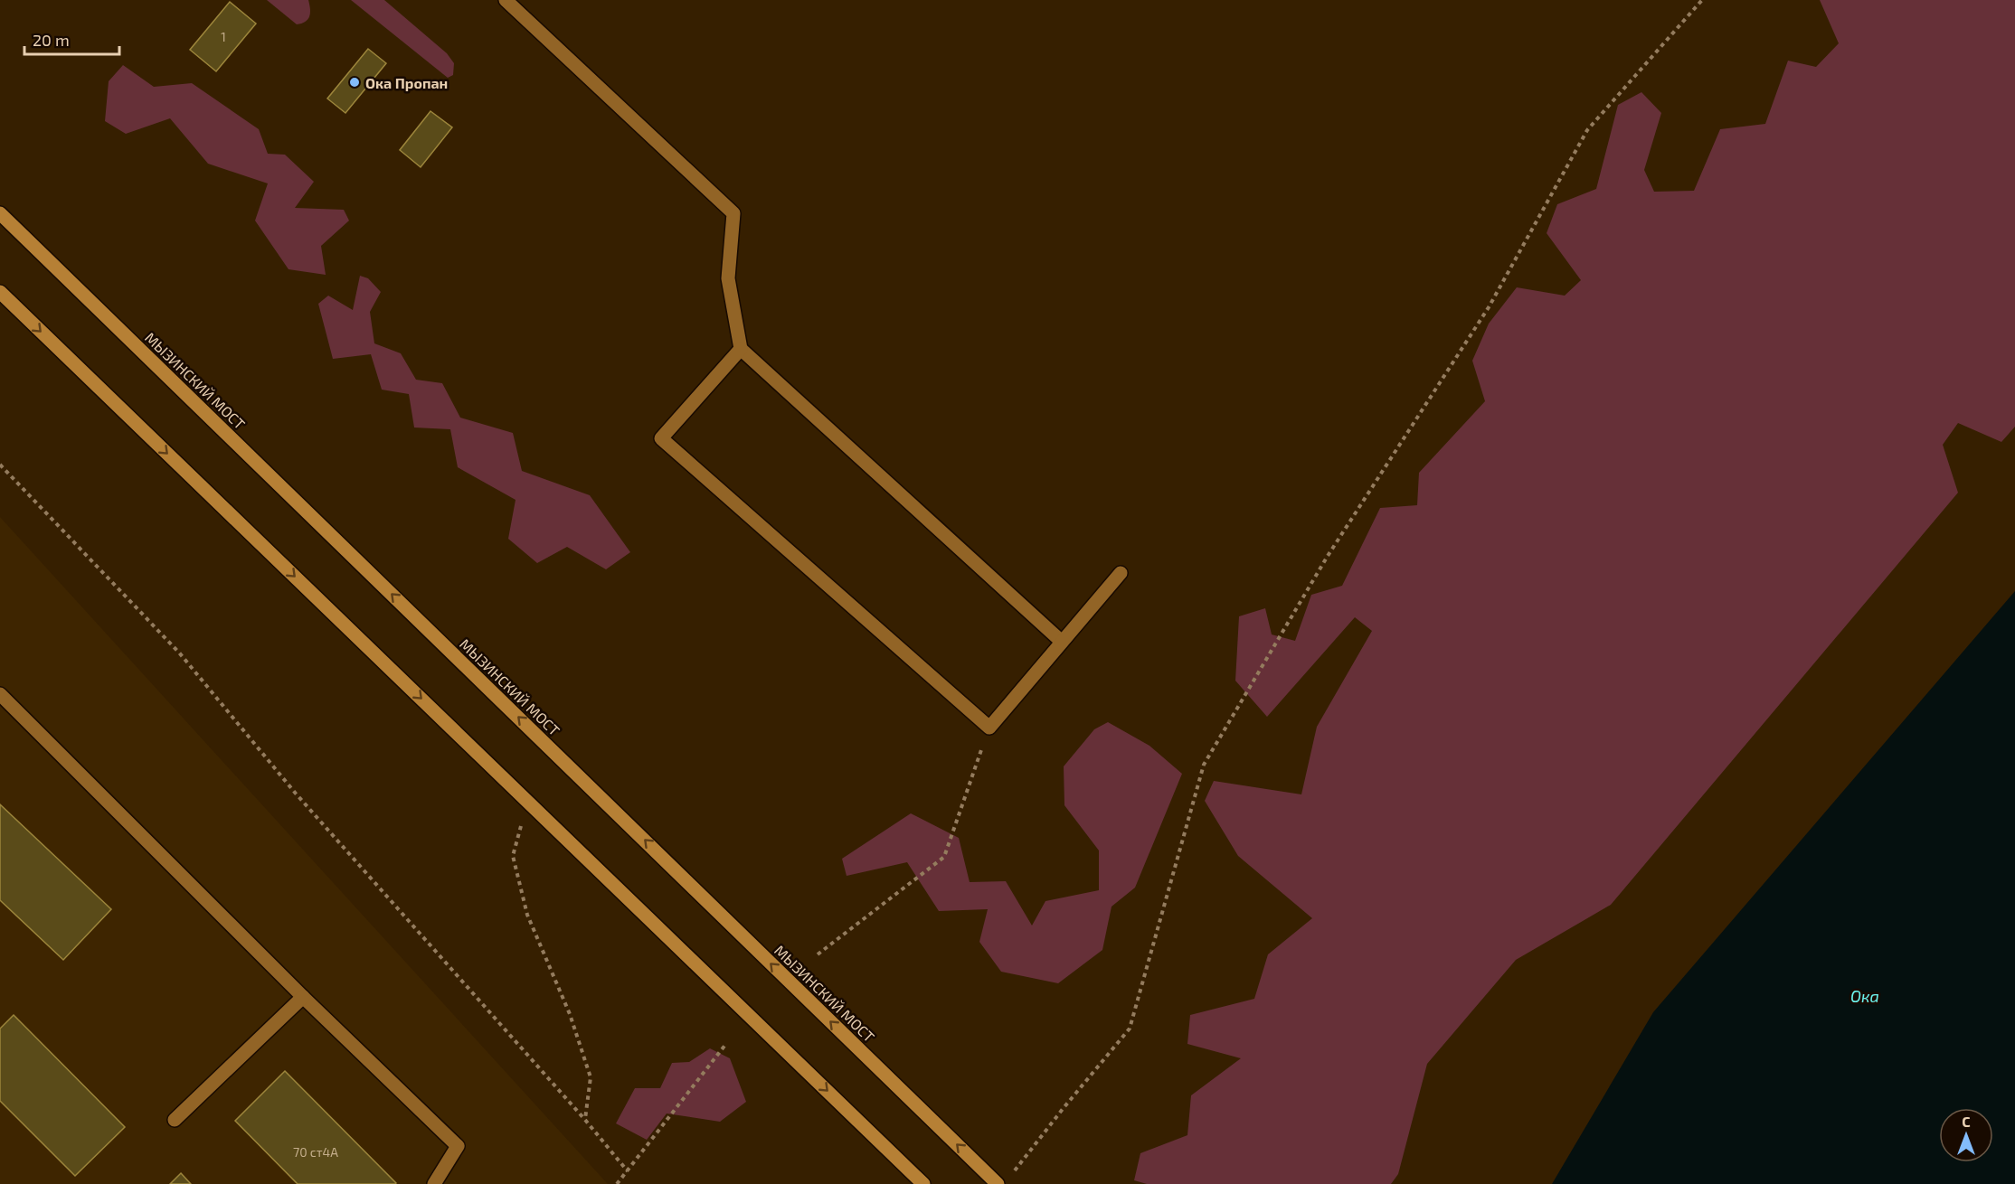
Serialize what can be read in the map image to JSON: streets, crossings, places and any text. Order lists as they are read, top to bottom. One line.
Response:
{"streets":{"main road":["МЫЗИНСКИЙ МОСТ"]},"water":["Ока"],"places":["Ока Пропан"],"house_numbers":["1","70 ст4А"],"scale_bar":"20 m","north":"top"}
